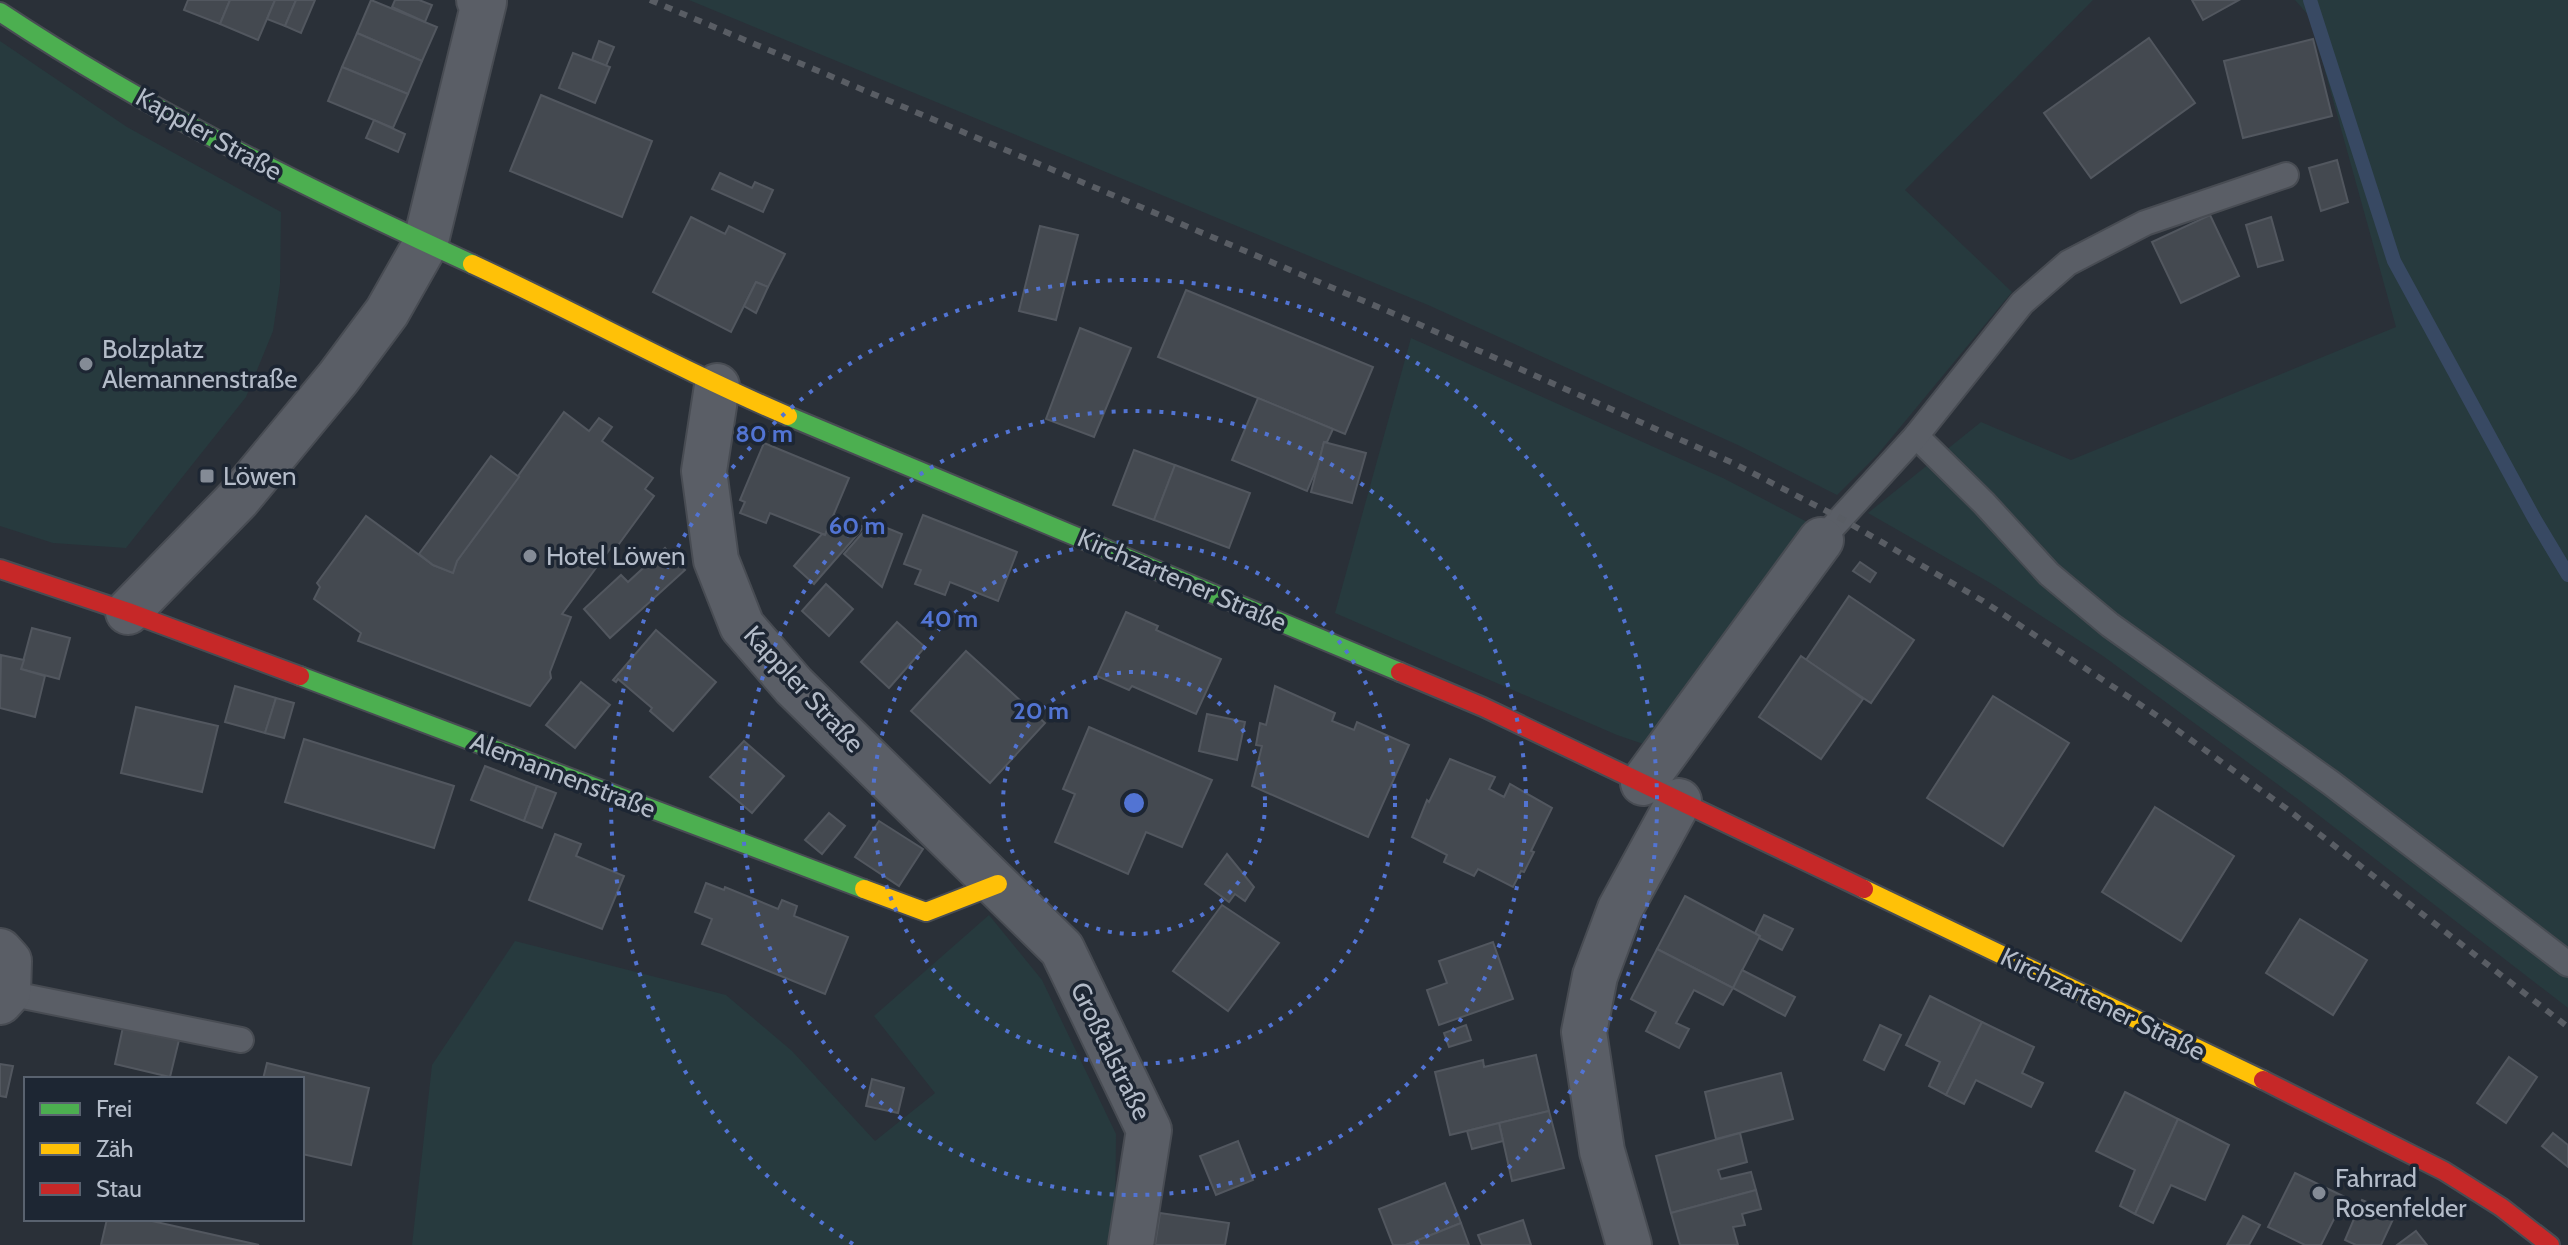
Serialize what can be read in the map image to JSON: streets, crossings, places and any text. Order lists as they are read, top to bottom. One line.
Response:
{"streets":{"street":["Kappler Straße","Kirchzartener Straße","Alemannenstraße","Großtalstraße"]},"crossings":[["Kappler Straße","Kirchzartener Straße"],["Kappler Straße","Alemannenstraße"],["Kappler Straße","Großtalstraße"],["Alemannenstraße","Großtalstraße"]],"places":{"other":["Bolzplatz Alemannenstraße","Hotel Löwen","Fahrrad Rosenfelder"],"transit":["Löwen"]},"legend":["Frei","Zäh","Stau"],"rings":["80 m","60 m","40 m","20 m"]}
